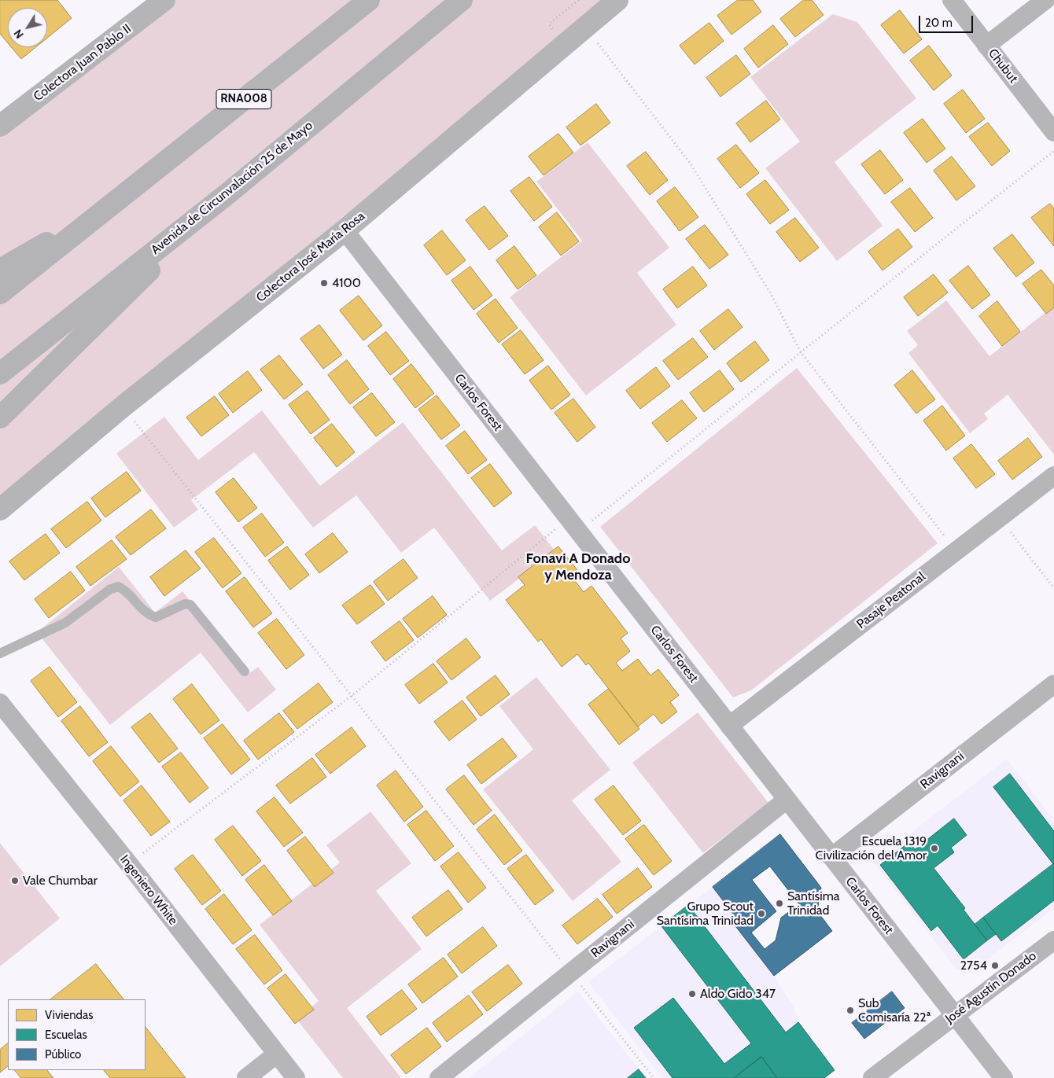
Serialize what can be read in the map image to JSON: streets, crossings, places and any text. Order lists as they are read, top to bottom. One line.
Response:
{"streets":{"highway":["RNA008","Avenida de Circunvalación 25 de Mayo"],"main road":["Colectora Juan Pablo II","Colectora José María Rosa"],"street":["Chubut","Carlos Forest","Pasaje Peatonal","Ravignani","Ingeniero White","José Agustín Donado"]},"crossings":[["Colectora José María Rosa","Carlos Forest"],["Carlos Forest","Pasaje Peatonal"],["Carlos Forest","Ravignani"],["Carlos Forest","José Agustín Donado"]],"districts":["Fonavi A Donado y Mendoza"],"places":["4100","Escuela 1319 Civilización del Amor","Vale Chumbar","Santísima Trinidad","Grupo Scout Santísima Trinidad","2754","Aldo Gido 347","Sub Comisaría 22ª"],"legend":["Viviendas","Escuelas","Público"],"scale_bar":"20 m","north":"bottom left"}
